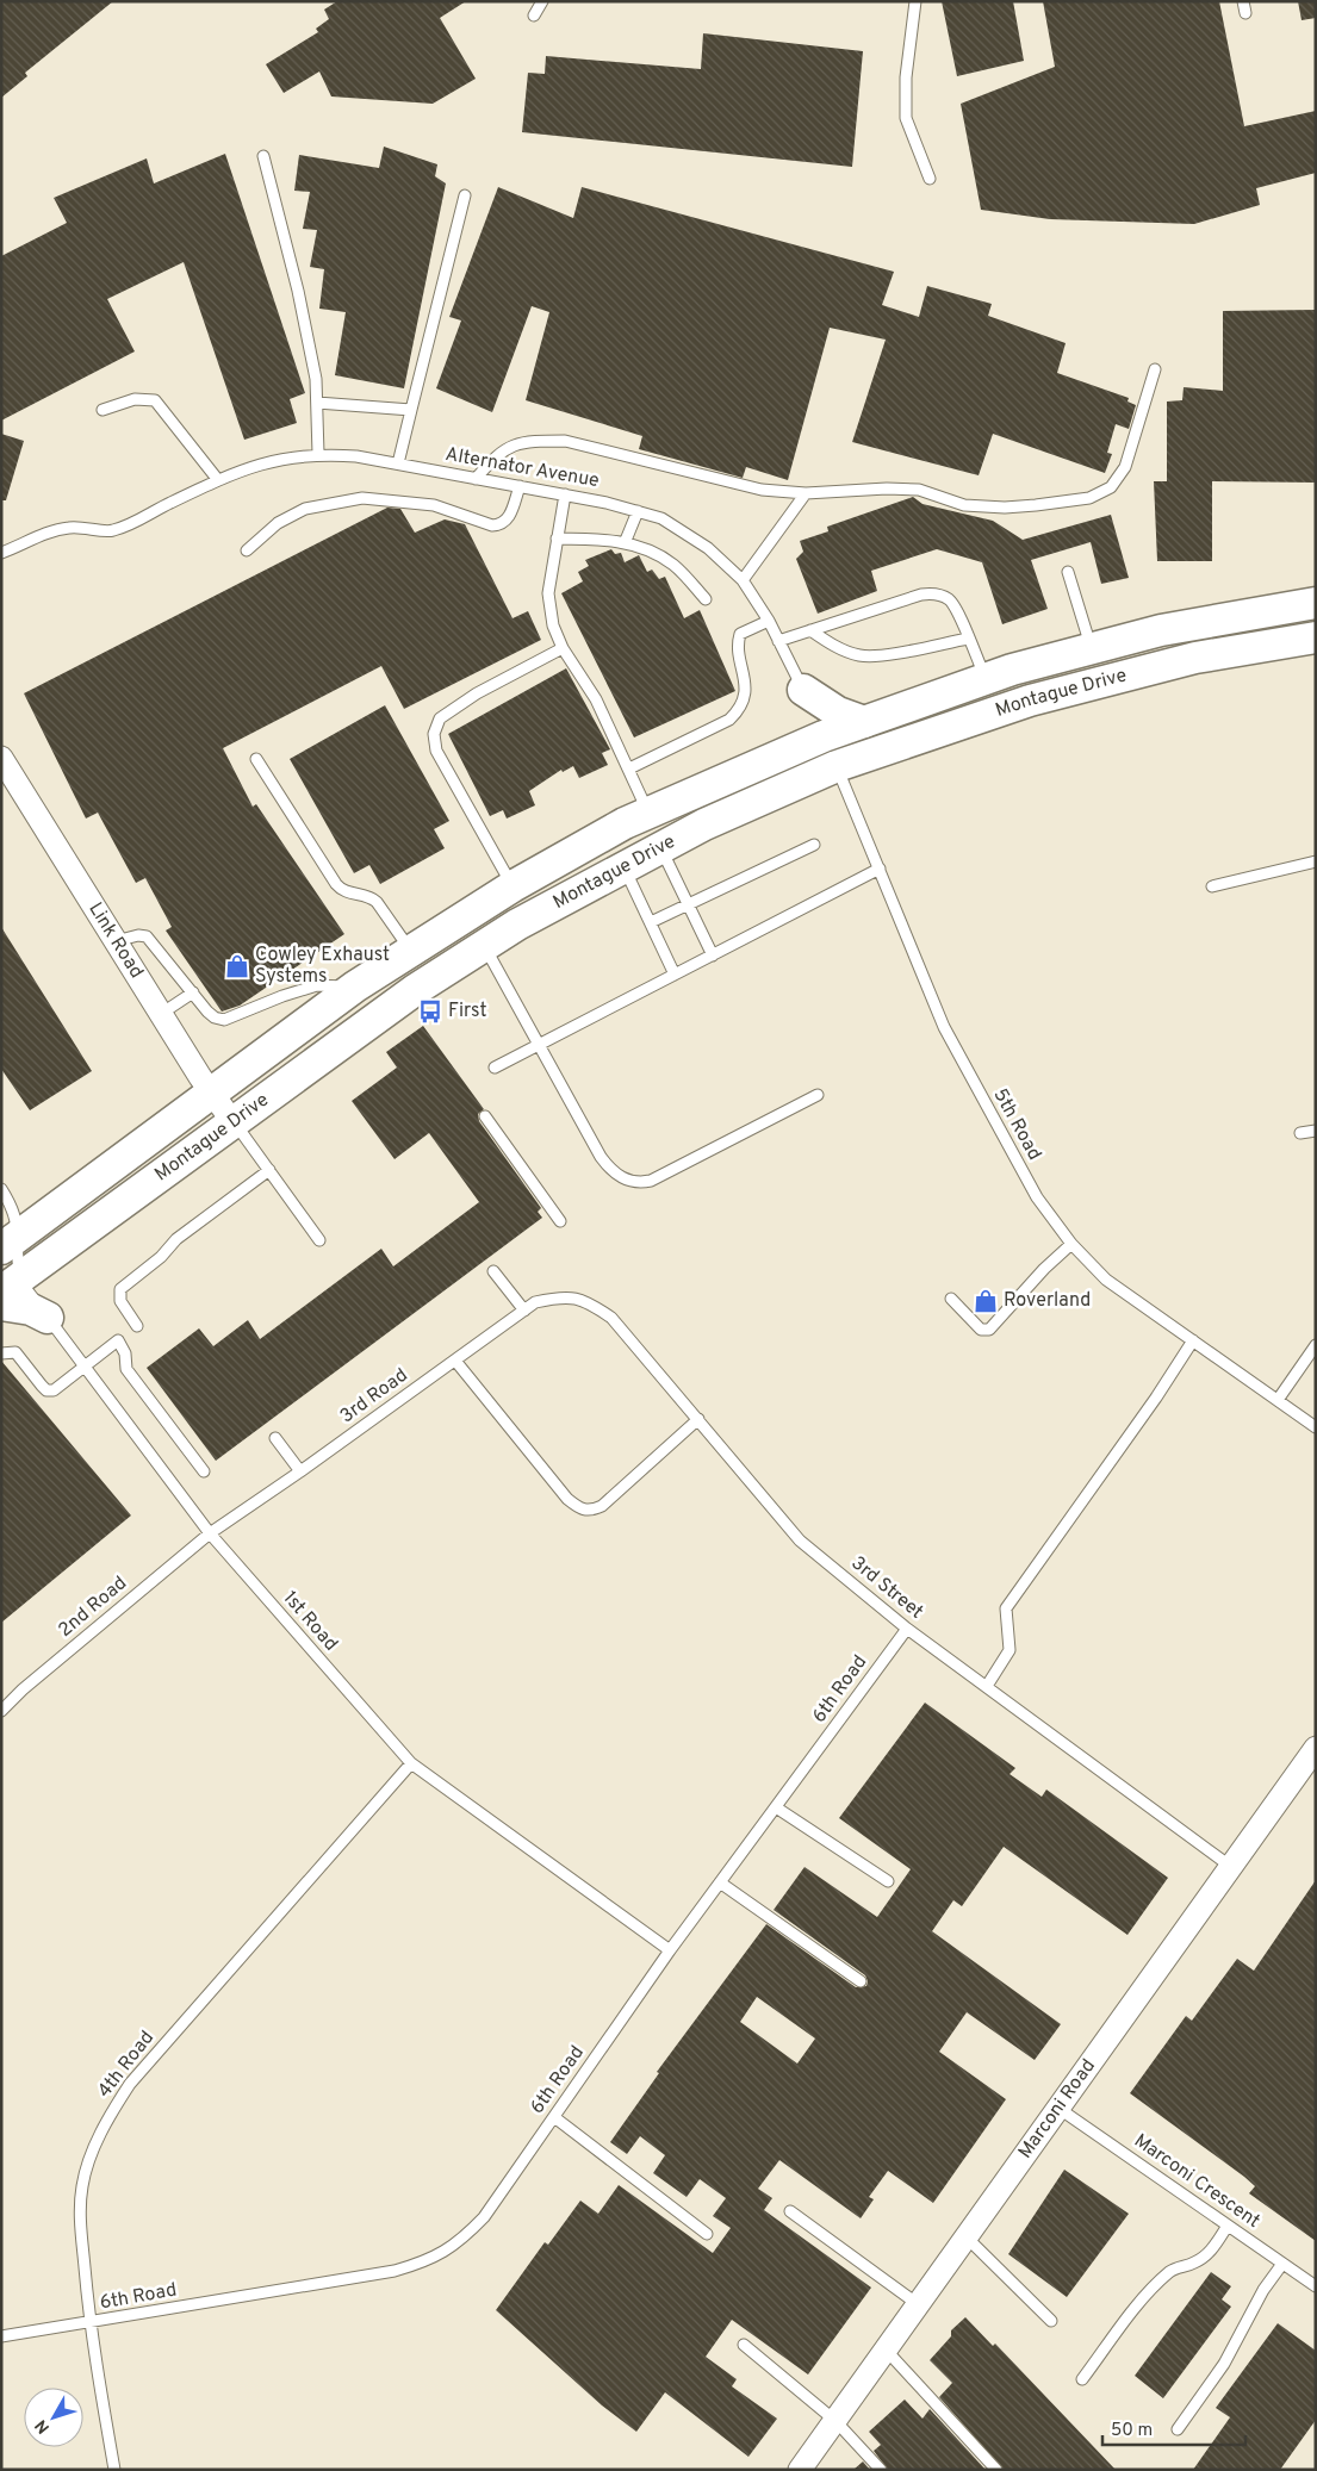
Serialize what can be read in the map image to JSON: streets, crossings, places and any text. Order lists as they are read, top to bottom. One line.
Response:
{"streets":{"main road":["Montague Drive"],"street":["Link Road","Marconi Road"],"lane":["Alternator Avenue","5th Road","3rd Road","3rd Street","2nd Road","1st Road","6th Road","4th Road","Marconi Crescent"]},"crossings":[["Montague Drive","Link Road"],["Montague Drive","5th Road"],["Montague Drive","1st Road"],["3rd Road","3rd Street"],["3rd Road","2nd Road"],["3rd Road","1st Road"],["3rd Street","6th Road"],["3rd Street","Marconi Road"],["2nd Road","1st Road"],["1st Road","6th Road"],["1st Road","4th Road"],["6th Road","4th Road"],["Marconi Road","Marconi Crescent"]],"places":{"shop":["Cowley Exhaust Systems","Roverland"],"bus stop":["First"]},"scale_bar":"50 m","north":"bottom left"}
